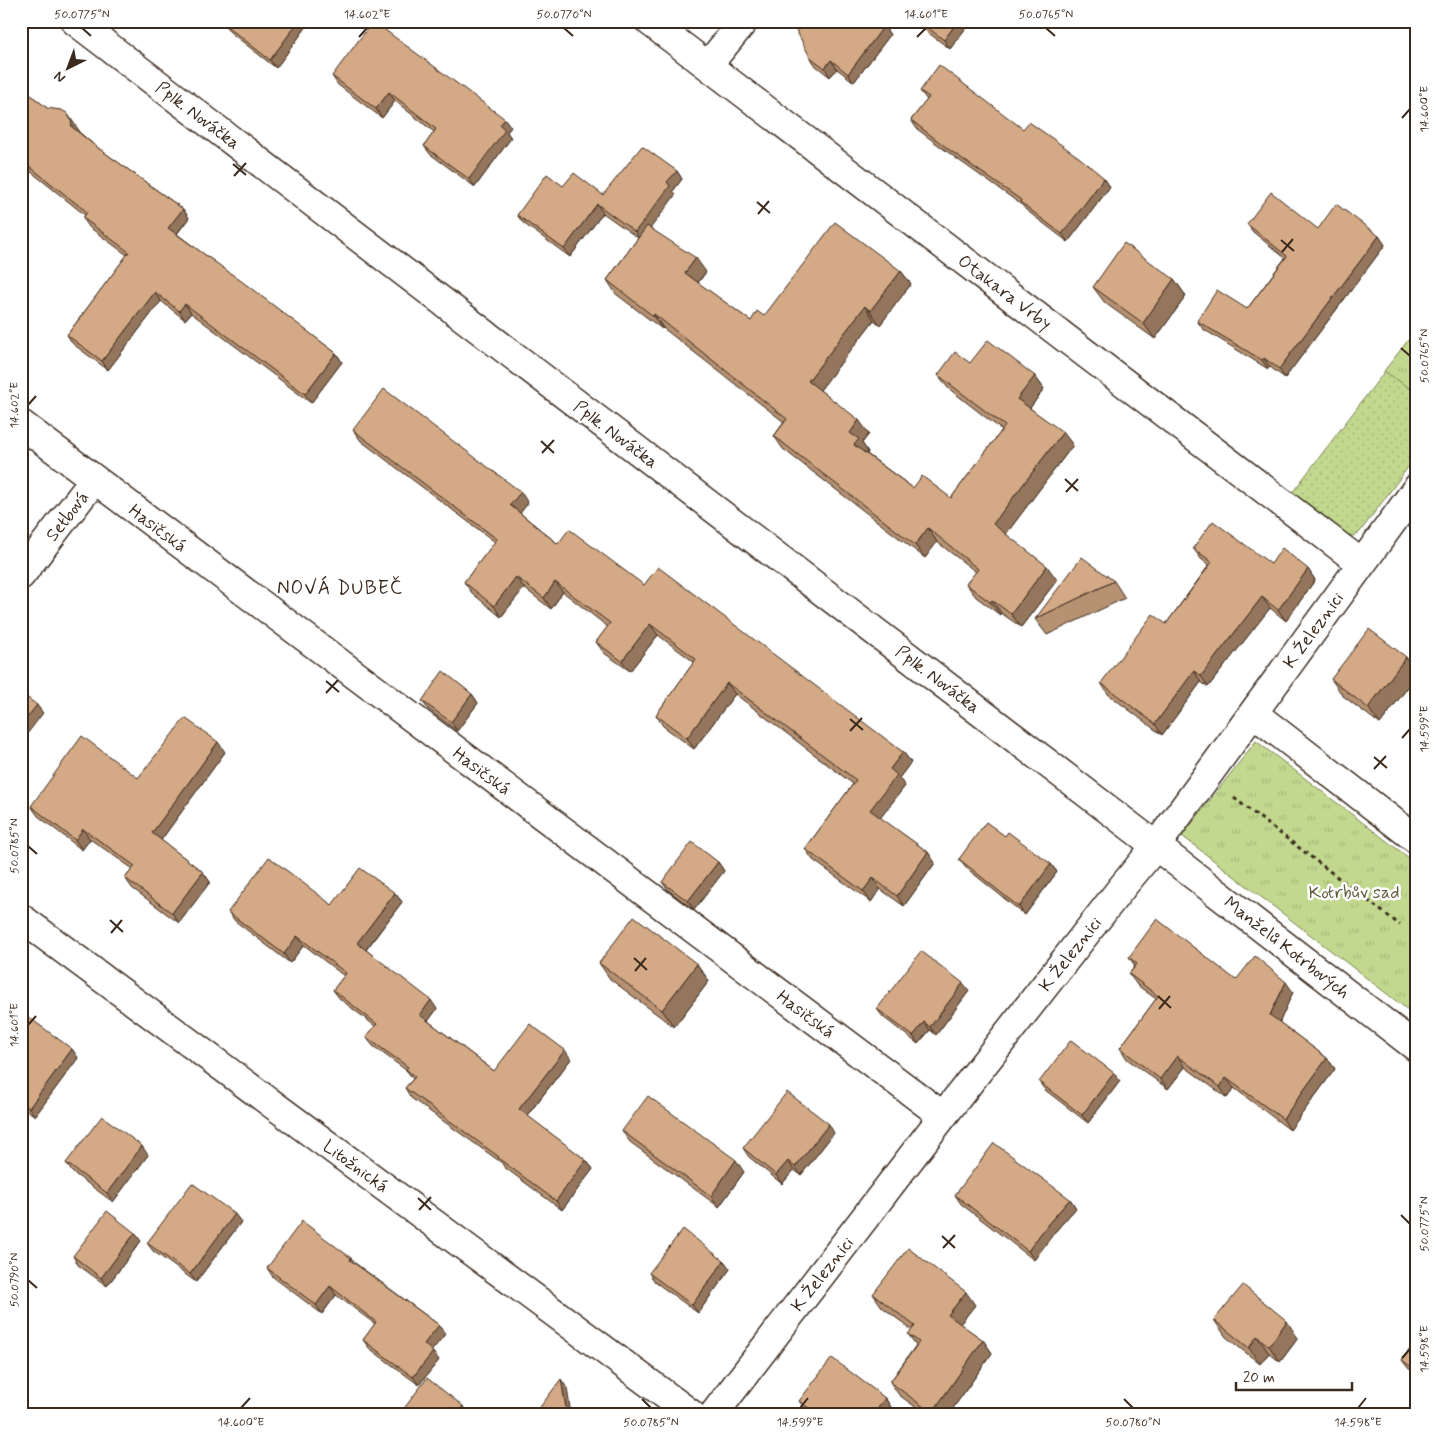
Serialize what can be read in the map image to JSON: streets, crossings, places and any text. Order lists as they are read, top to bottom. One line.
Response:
{"streets":{"street":["Pplk. Nováčka","Otakara Vrby","Setbová","Hasičská","K Železnici","Manželů Kotrbových","Litožnická"]},"crossings":[["Pplk. Nováčka","K Železnici"],["Pplk. Nováčka","Manželů Kotrbových"],["Otakara Vrby","K Železnici"],["Setbová","Hasičská"],["Hasičská","K Železnici"],["K Železnici","Manželů Kotrbových"]],"districts":["NOVÁ DUBEČ"],"parks":["Kotrbův sad"],"scale_bar":"20 m","north":"bottom left","coordinates":["50.0775°N","14.602°E","50.0770°N","14.601°E","50.0765°N","14.600°E","14.599°E","50.0785°N","50.0790°N","14.598°E","50.0780°N"]}
